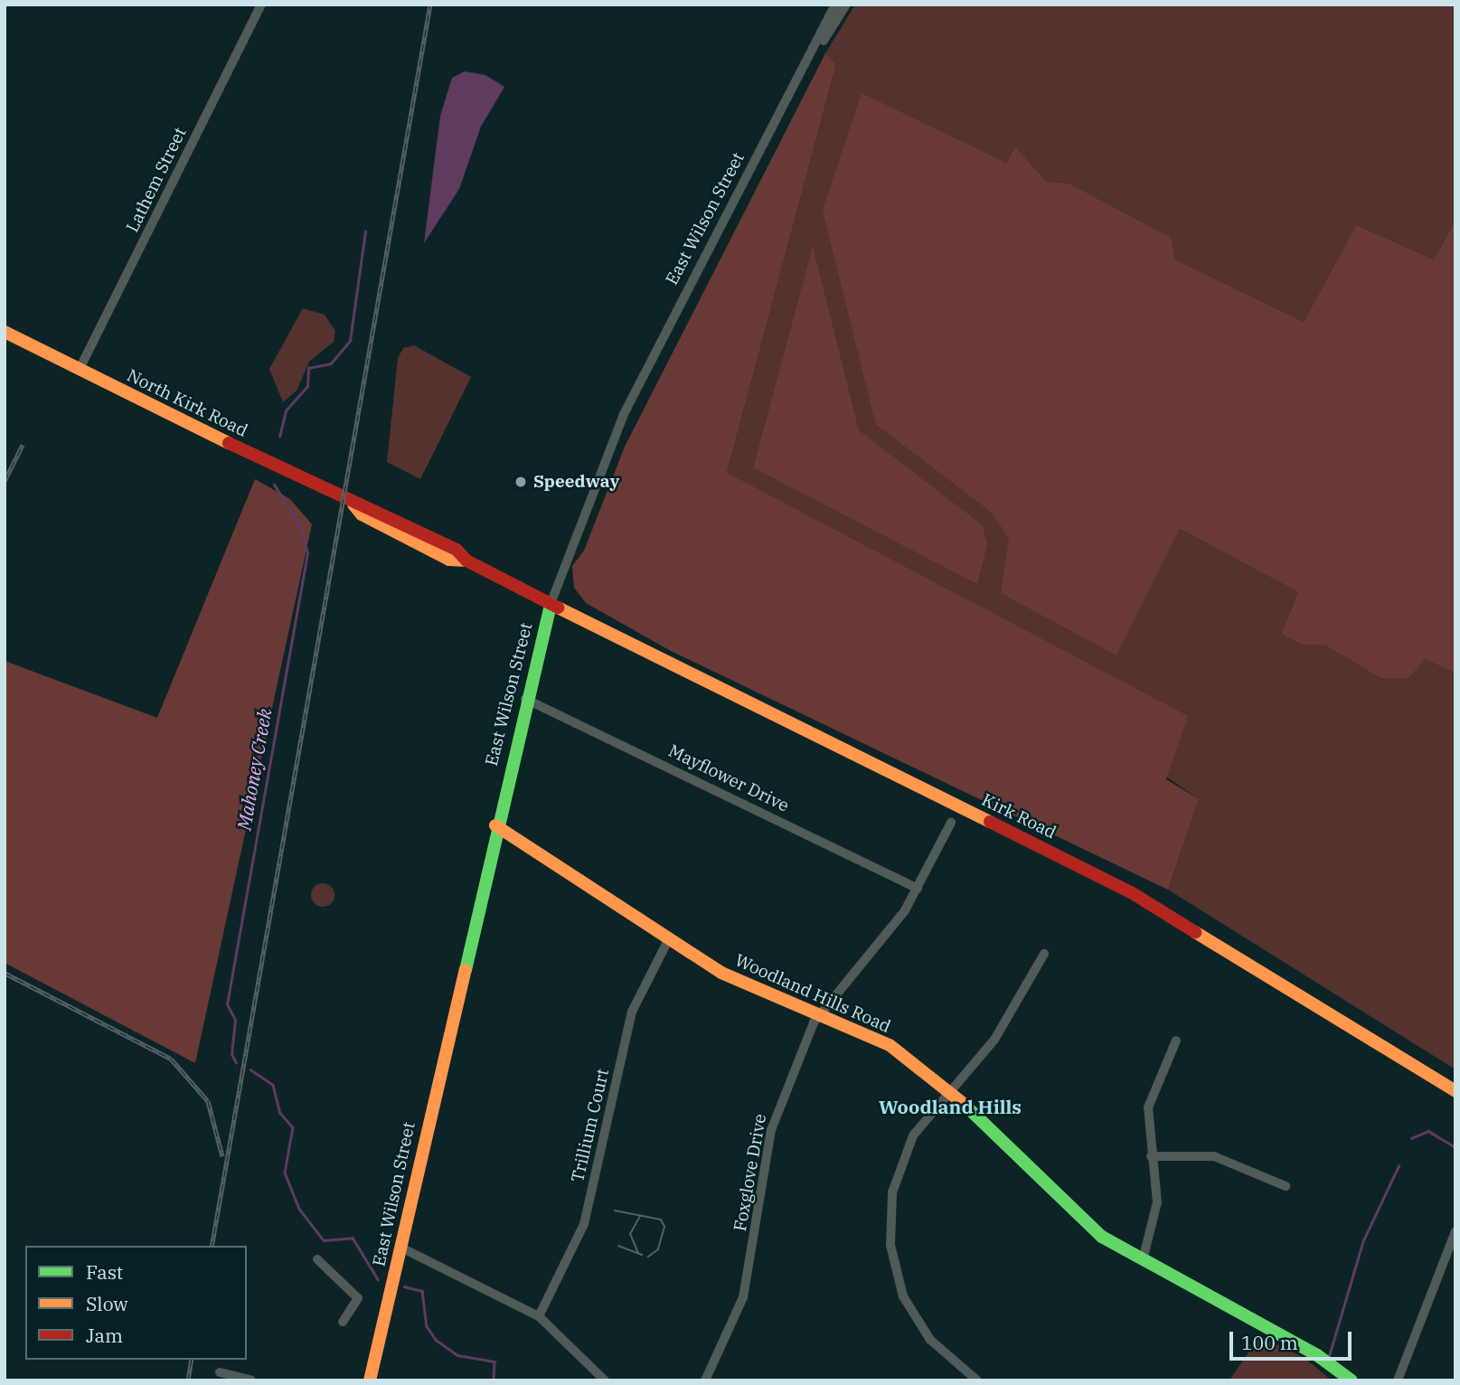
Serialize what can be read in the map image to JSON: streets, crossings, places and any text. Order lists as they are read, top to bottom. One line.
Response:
{"streets":{"street":["Lathem Street","East Wilson Street","North Kirk Road","Mayflower Drive","Kirk Road","Woodland Hills Road","Trillium Court","Foxglove Drive"]},"crossings":[["Lathem Street","North Kirk Road"],["East Wilson Street","North Kirk Road"],["East Wilson Street","Mayflower Drive"],["East Wilson Street","Kirk Road"],["East Wilson Street","Woodland Hills Road"],["North Kirk Road","Kirk Road"],["Mayflower Drive","Foxglove Drive"],["Woodland Hills Road","Trillium Court"],["Woodland Hills Road","Foxglove Drive"]],"districts":["Woodland Hills"],"water":["Mahoney Creek"],"places":["Speedway"],"legend":["Fast","Slow","Jam"],"scale_bar":"100 m"}
